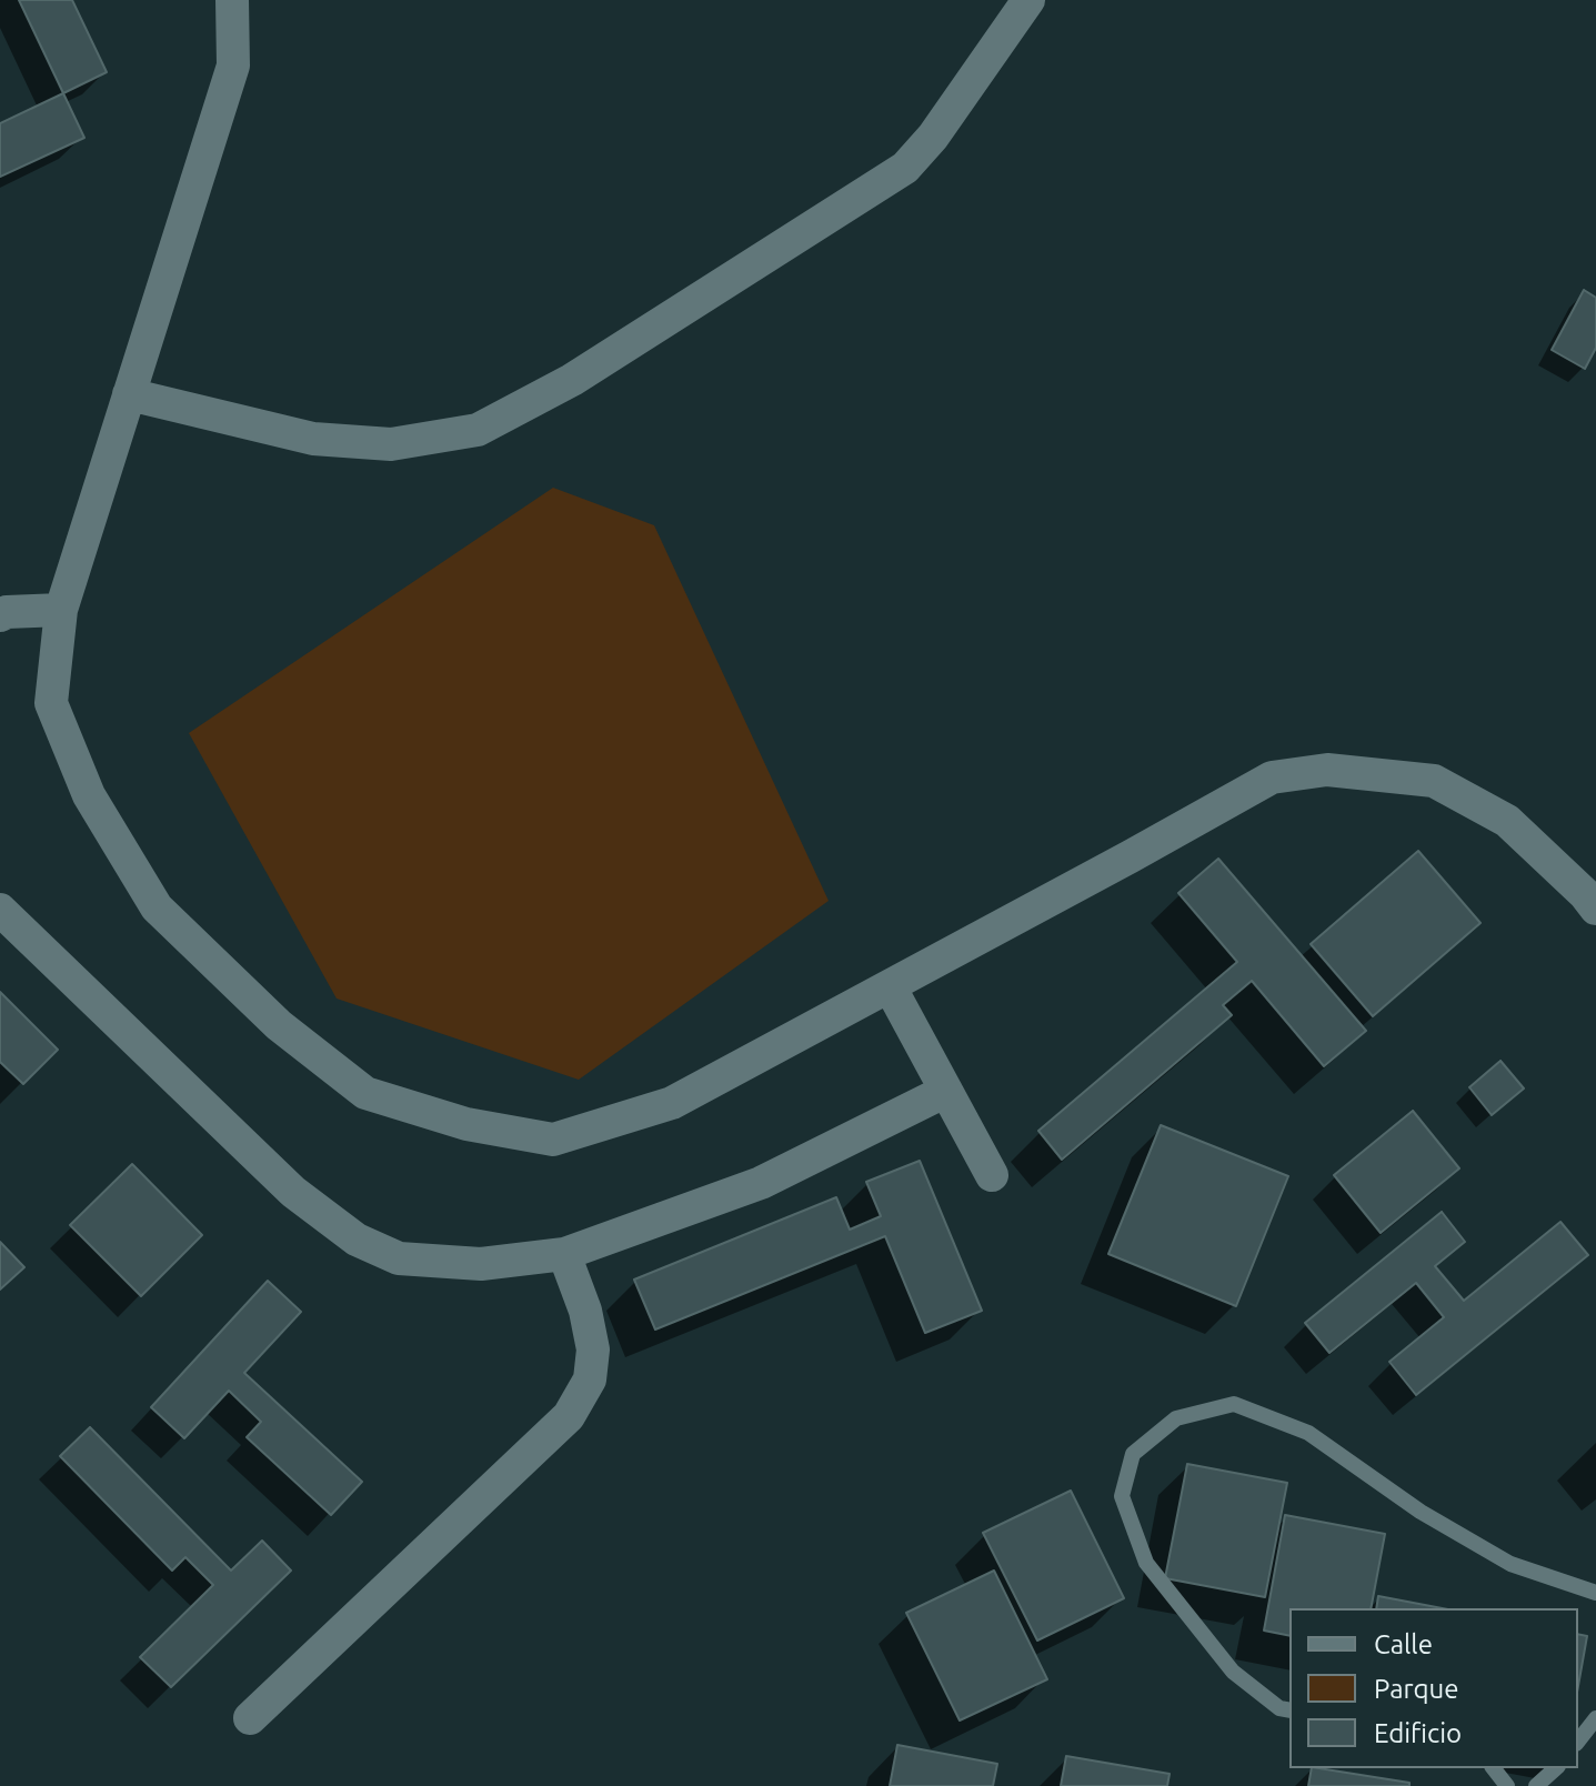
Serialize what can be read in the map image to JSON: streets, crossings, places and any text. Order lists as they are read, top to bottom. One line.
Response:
{"legend":["Calle","Parque","Edificio"]}
